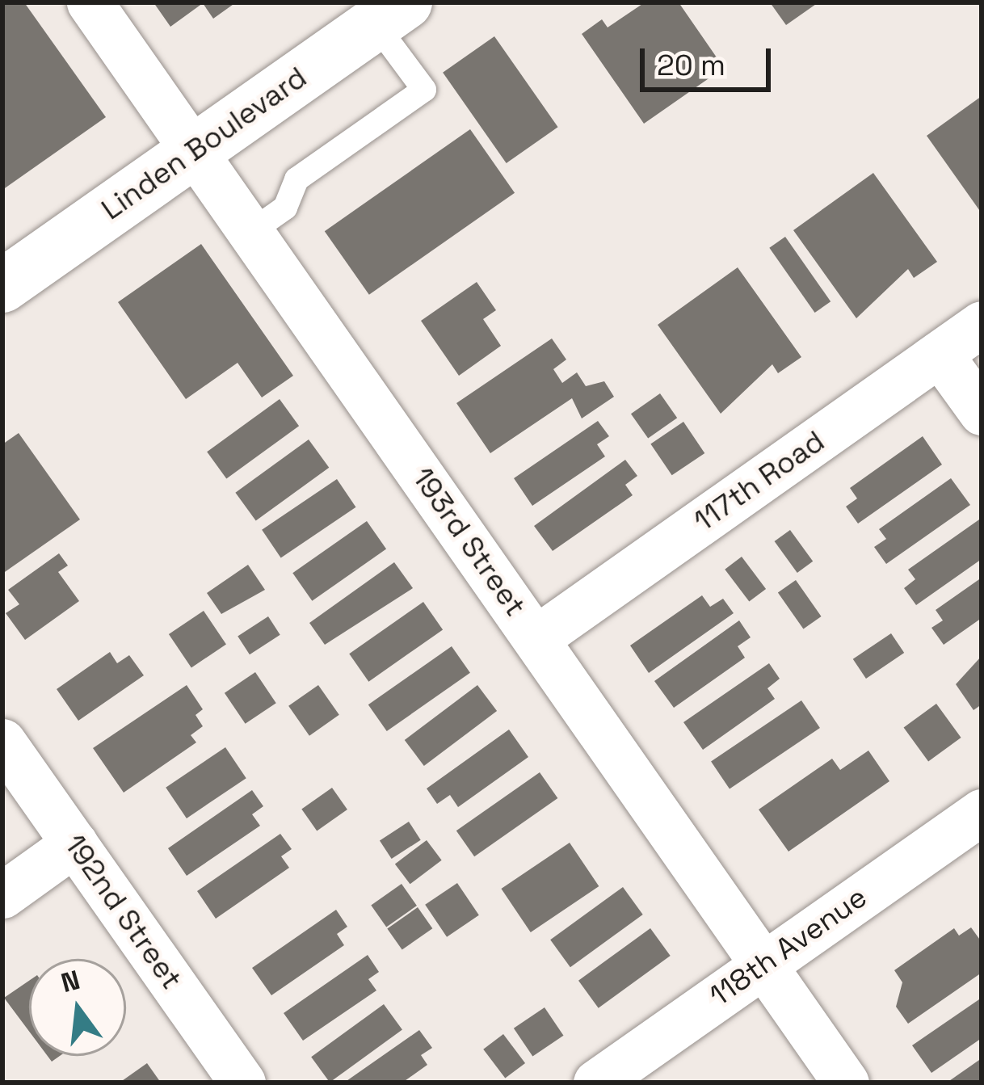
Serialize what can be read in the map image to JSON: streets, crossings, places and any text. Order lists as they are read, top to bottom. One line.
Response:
{"streets":{"main road":["Linden Boulevard"],"street":["117th Road","193rd Street","192nd Street","118th Avenue"]},"crossings":[["Linden Boulevard","193rd Street"],["117th Road","193rd Street"],["193rd Street","118th Avenue"]],"scale_bar":"20 m","north":"top"}
